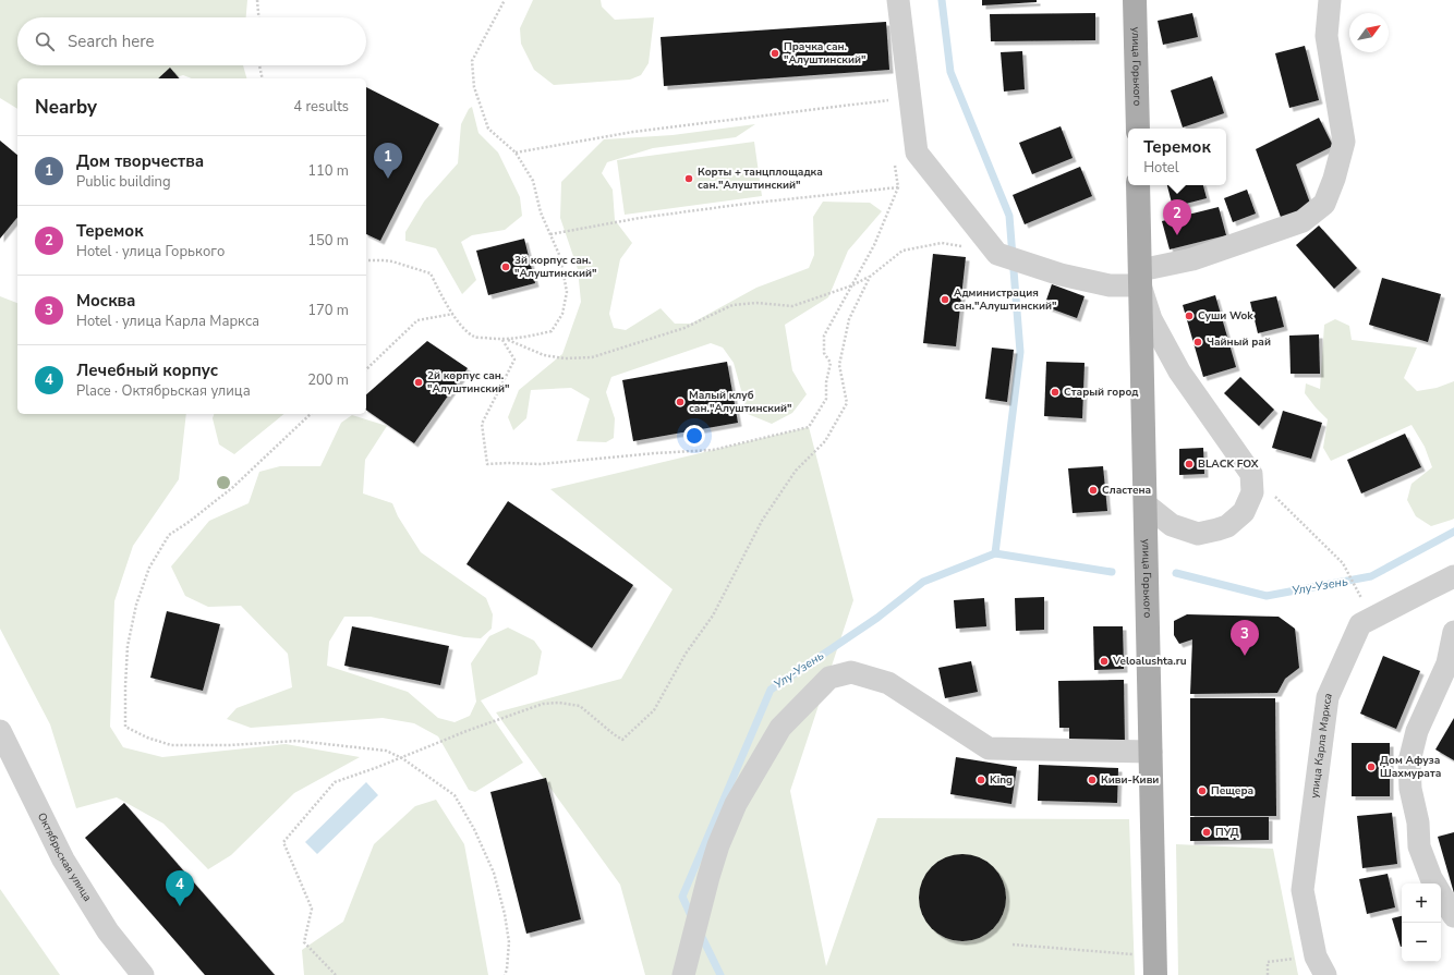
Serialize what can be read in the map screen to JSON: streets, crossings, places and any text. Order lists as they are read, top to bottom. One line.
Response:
{"streets":{"main road":["улица Горького"],"street":["улица Карла Маркса","Октябрьская улица"]},"water":["Улу-Узень"],"places":["Прачка сан. \"Алуштинский\"","Корты + танцплощадка сан.\"Алуштинский\"","3й корпус сан. \"Алуштинский\"","Администрация сан.\"Алуштинский\"","Суши Wok","Чайный рай","2й корпус сан. \"Алуштинский\"","Старый город","Малый клуб сан.\"Алуштинский\"","BLACK FOX","Сластена","Veloalushta.ru","Дом Афуза Шахмурата","King","Киви-Киви","Пещера","ПУД"],"north":"top right","page":{"search":"Search here","heading":["Nearby","4 results"],"popup":["Теремок","Hotel"],"list":[{"mark":"1","name":"Дом творчества","note":"Public building","value":"110 m"},{"mark":"2","name":"Теремок","note":"Hotel · улица Горького","value":"150 m"},{"mark":"3","name":"Москва","note":"Hotel · улица Карла Маркса","value":"170 m"},{"mark":"4","name":"Лечебный корпус","note":"Place · Октябрьская улица","value":"200 m"}],"pins":["1","2","3","4"],"map_buttons":["+","−"]}}
